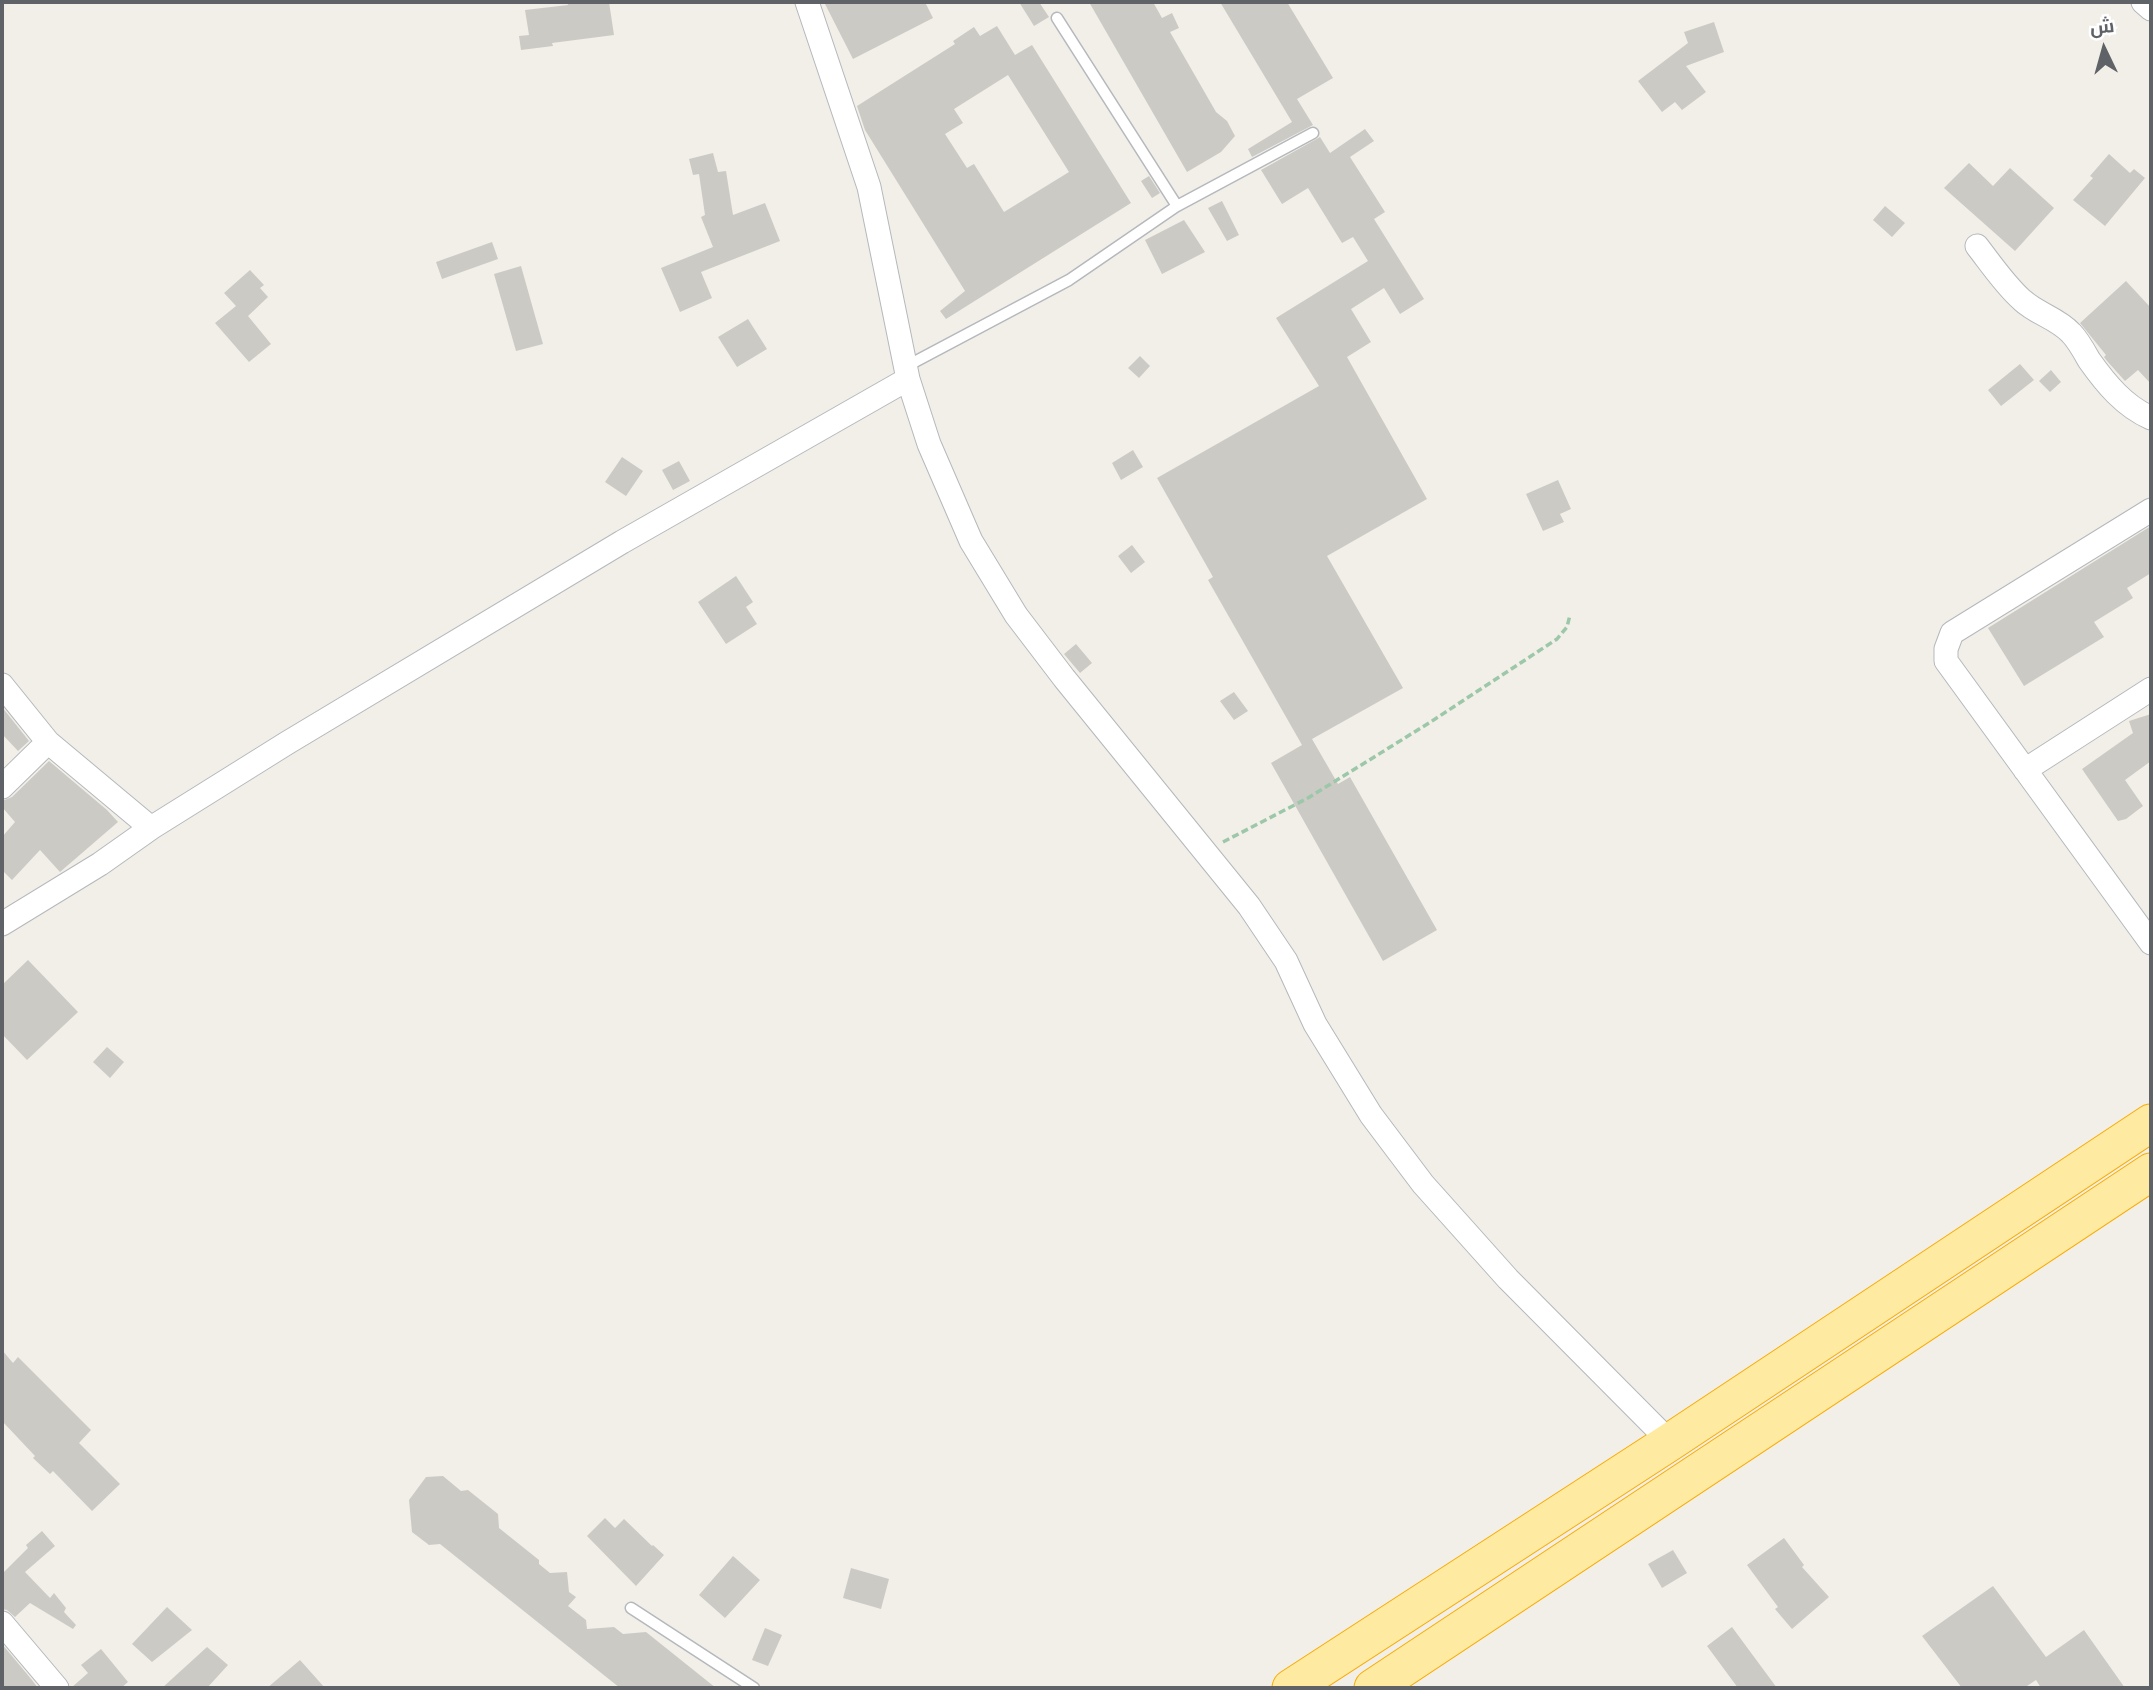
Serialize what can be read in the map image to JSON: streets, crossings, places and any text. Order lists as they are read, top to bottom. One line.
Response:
{"north":"top"}
